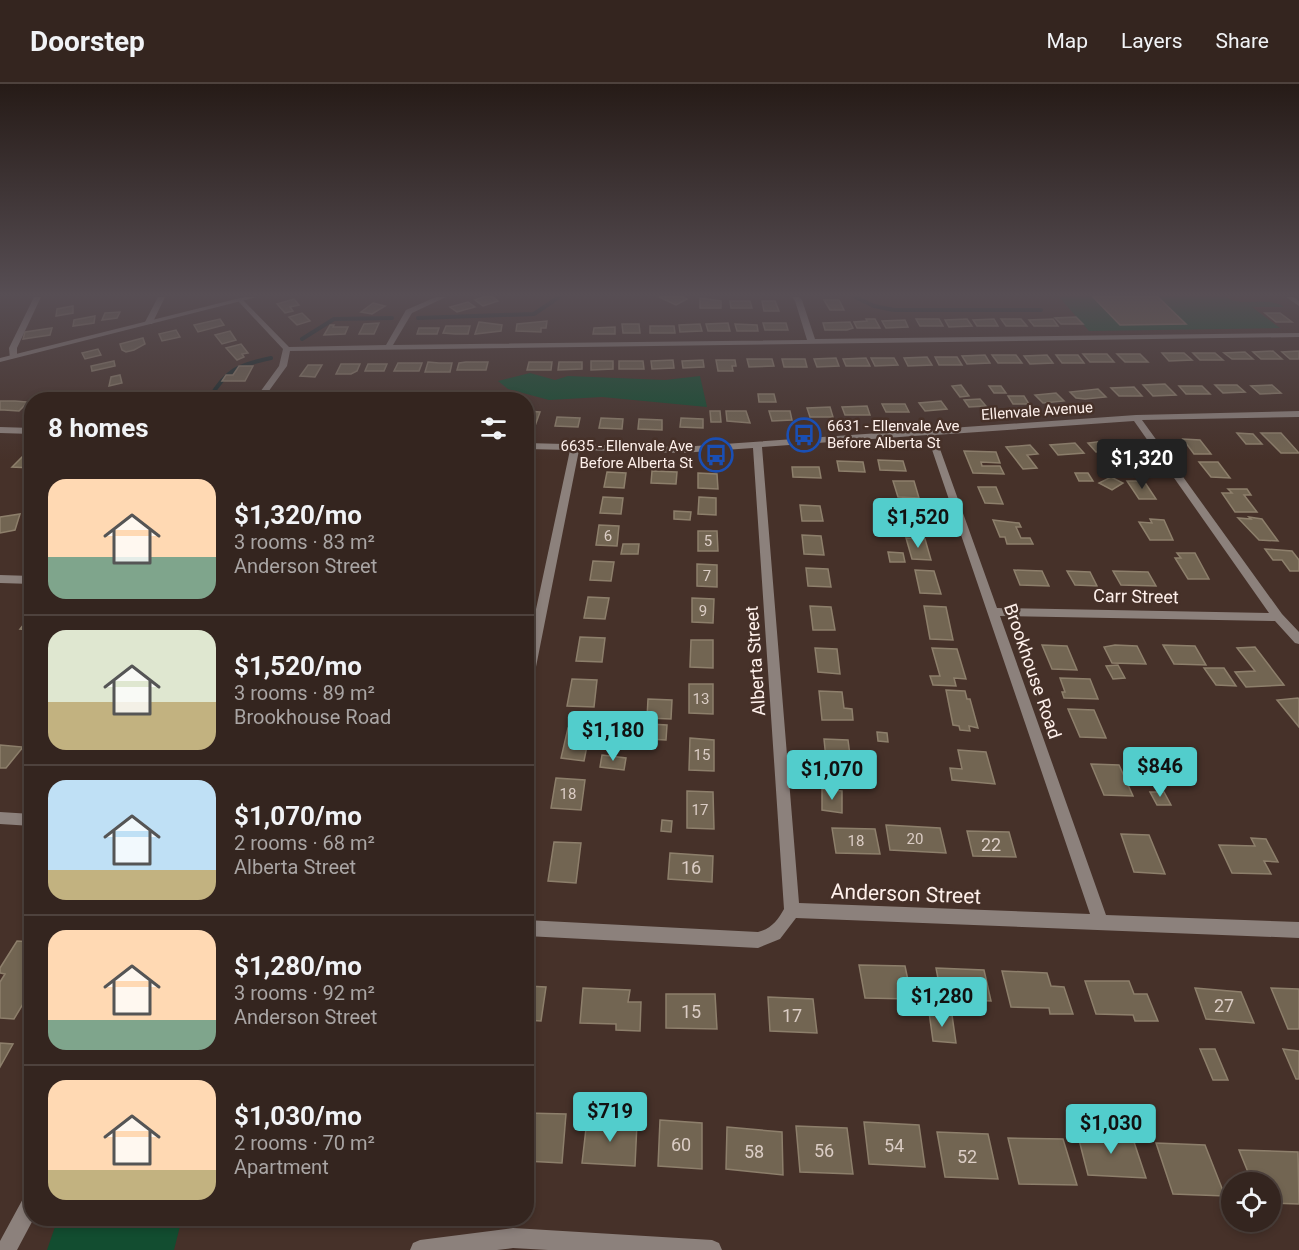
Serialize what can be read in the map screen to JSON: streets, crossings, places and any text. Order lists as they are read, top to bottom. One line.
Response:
{"streets":{"street":["Ellenvale Avenue","Carr Street","Alberta Street","Brookhouse Road","Anderson Street"]},"crossings":[["Ellenvale Avenue","Alberta Street"],["Ellenvale Avenue","Brookhouse Road"],["Carr Street","Brookhouse Road"],["Alberta Street","Anderson Street"],["Brookhouse Road","Anderson Street"]],"places":{"bus stop":["6631 - Ellenvale Ave Before Alberta St","6635 - Ellenvale Ave Before Alberta St"]},"house_numbers":["6","5","7","9","13","15","18","17","20","18","22","16","27","15","17","60","54","56","58","52"],"page":{"header":"Doorstep","nav":["Map","Layers","Share"],"heading":"8 homes","price":["$1,320","$1,520","$1,180","$846","$1,070","$1,280","$719","$1,030"],"list":[{"name":"$1,320/mo","note":"3 rooms · 83 m² · Anderson Street"},{"name":"$1,520/mo","note":"3 rooms · 89 m² · Brookhouse Road"},{"name":"$1,070/mo","note":"2 rooms · 68 m² · Alberta Street"},{"name":"$1,280/mo","note":"3 rooms · 92 m² · Anderson Street"},{"name":"$1,030/mo","note":"2 rooms · 70 m² · Apartment"}]}}
